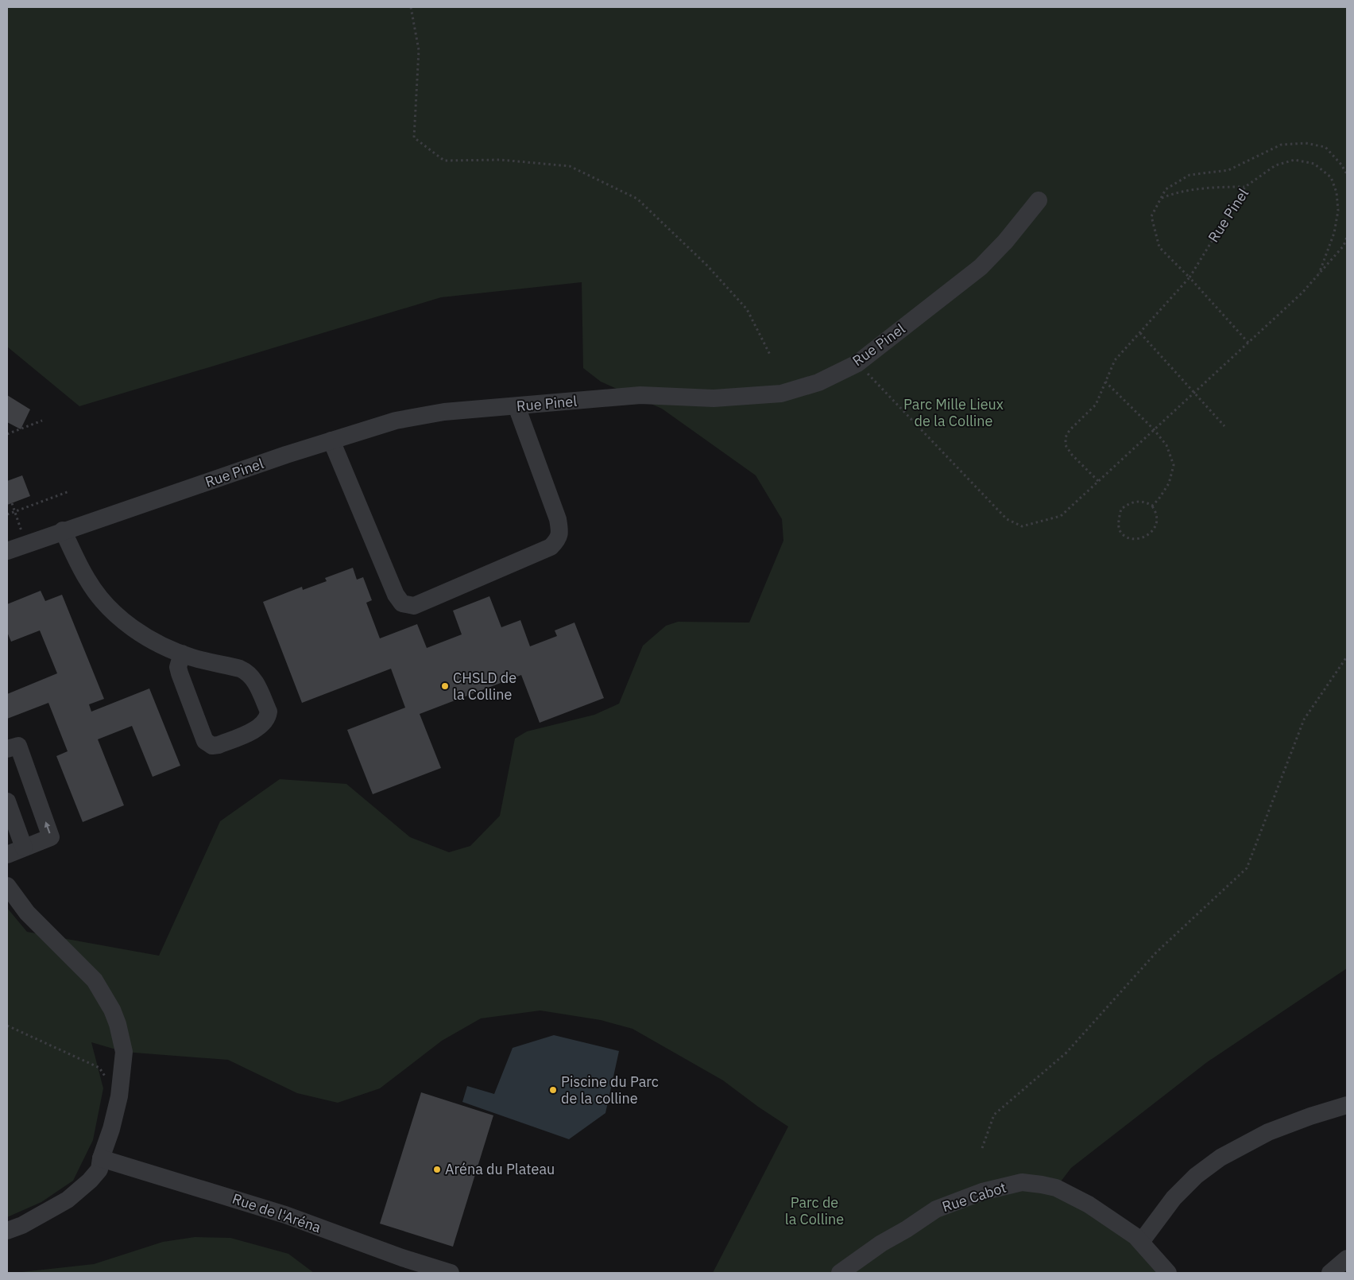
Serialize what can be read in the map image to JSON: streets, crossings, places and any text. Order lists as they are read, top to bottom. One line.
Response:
{"streets":{"street":["Rue Pinel","Rue Cabot","Rue de l'Aréna"]},"parks":["Parc Mille Lieux de la Colline","Parc de la Colline"],"places":["CHSLD de la Colline","Piscine du Parc de la colline","Aréna du Plateau"]}
